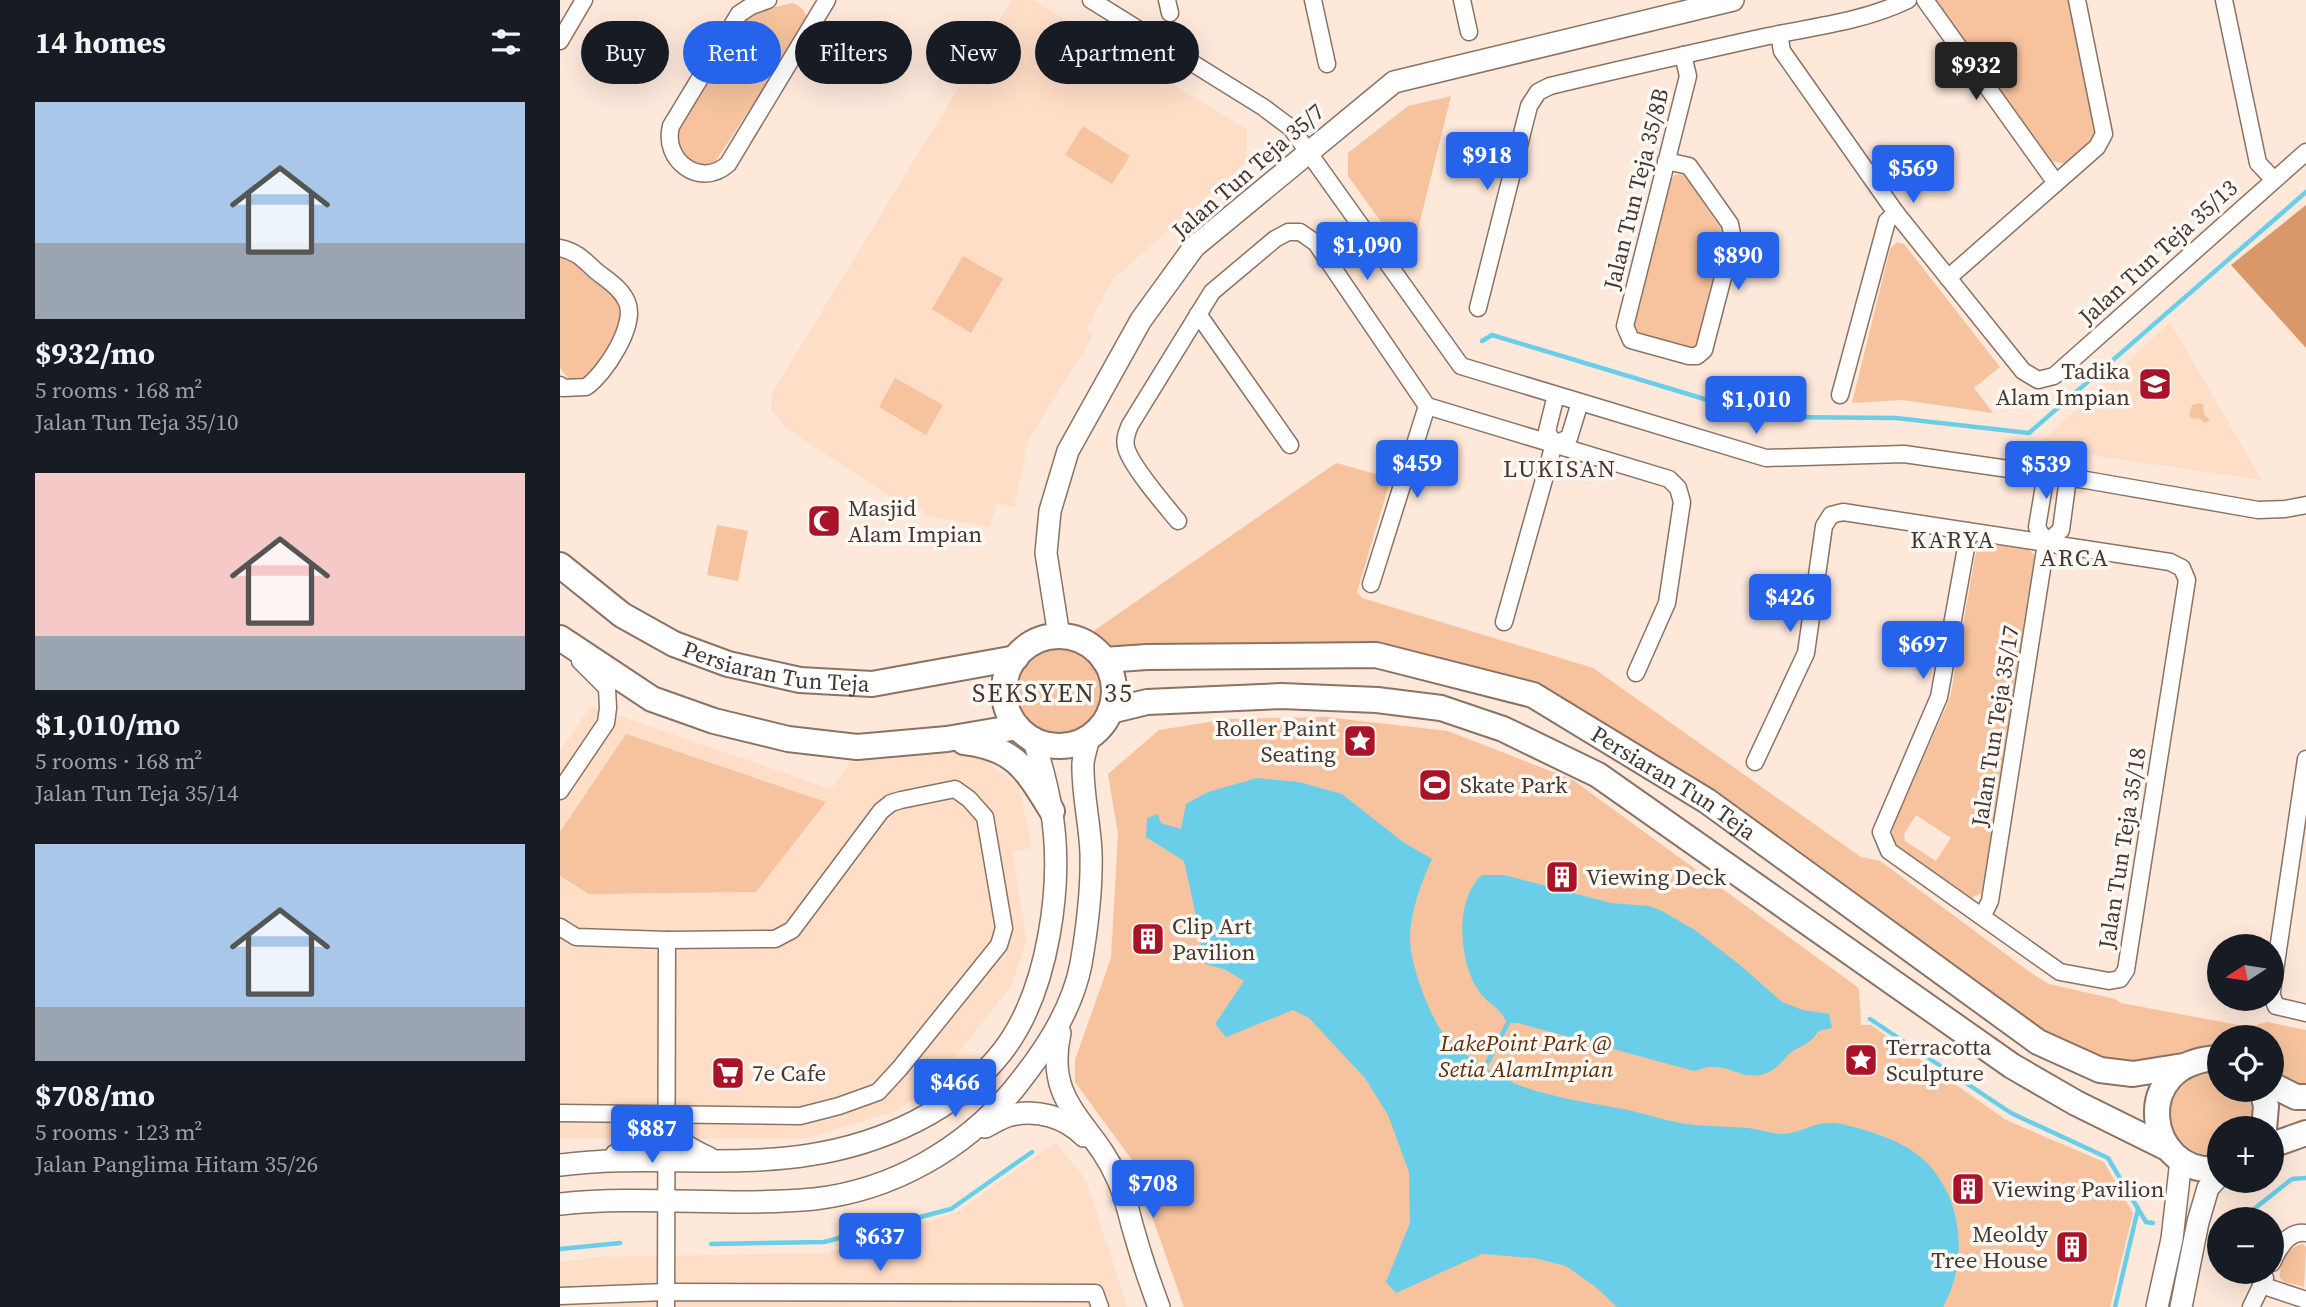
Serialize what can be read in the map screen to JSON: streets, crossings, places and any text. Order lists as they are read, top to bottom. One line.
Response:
{"streets":{"main road":["Jalan Tun Teja 35/7","Persiaran Tun Teja"],"street":["Jalan Tun Teja 35/8B","Jalan Tun Teja 35/13","Jalan Tun Teja 35/17","Jalan Tun Teja 35/18"]},"crossings":[["Jalan Tun Teja 35/7","Persiaran Tun Teja"],["Jalan Tun Teja 35/17","Jalan Tun Teja 35/18"]],"districts":["LUKISAN","KARYA","ARCA","SEKSYEN 35"],"parks":["LakePoint Park @ Setia AlamImpian"],"places":{"school or university":["Tadika Alam Impian"],"mosque":["Masjid Alam Impian"],"place":["Roller Paint Seating","Terracotta Sculpture"],"sports":["Skate Park"],"building":["Viewing Deck","Clip Art Pavilion","Viewing Pavilion","Meoldy Tree House"],"supermarket":["7e Cafe"]},"north":"left","page":{"heading":"14 homes","chip":["Buy","Rent","Filters","New","Apartment"],"price":["$932","$918","$569","$1,090","$890","$1,010","$459","$539","$426","$697","$466","$887","$708","$637"],"list":[{"name":"$932/mo","note":"5 rooms · 168 m² · Jalan Tun Teja 35/10"},{"name":"$1,010/mo","note":"5 rooms · 168 m² · Jalan Tun Teja 35/14"},{"name":"$708/mo","note":"5 rooms · 123 m² · Jalan Panglima Hitam 35/26"}],"map_buttons":["+","−"]}}
